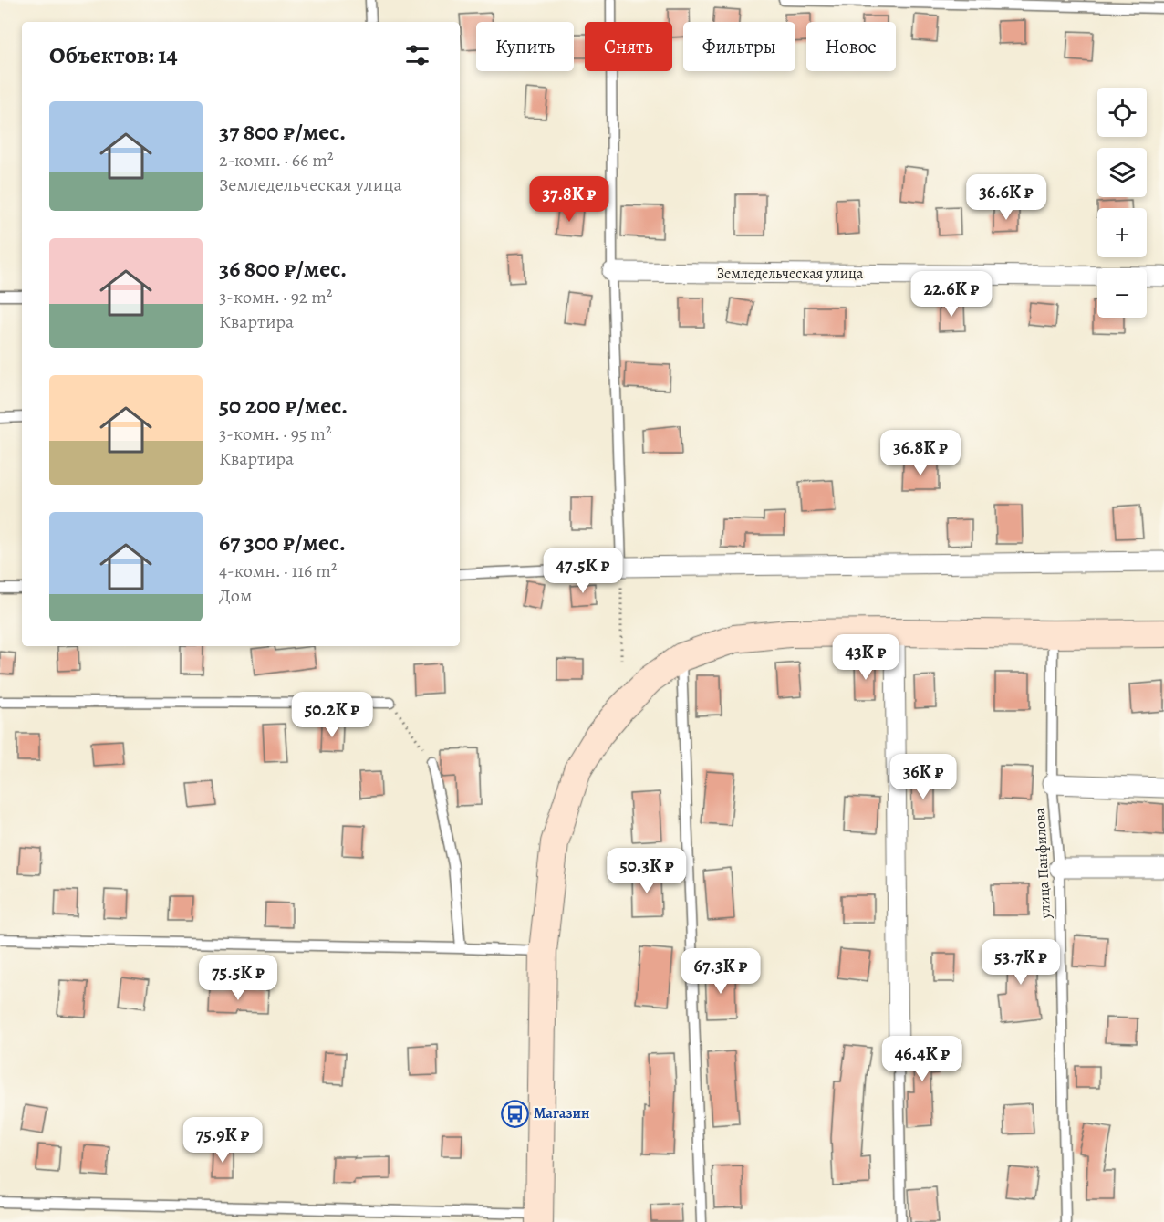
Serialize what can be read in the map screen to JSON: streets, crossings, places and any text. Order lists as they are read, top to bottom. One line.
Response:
{"streets":{"street":["Земледельческая улица"],"lane":["улица Панфилова"]},"places":{"bus stop":["Магазин"]},"page":{"chip":["Купить","Снять","Фильтры","Новое"],"heading":"Объектов: 14","map_buttons":["+","−"],"list":[{"name":"37 800 ₽/мес.","note":"2-комн. · 66 m² · Земледельческая улица"},{"name":"36 800 ₽/мес.","note":"3-комн. · 92 m² · Квартира"},{"name":"50 200 ₽/мес.","note":"3-комн. · 95 m² · Квартира"},{"name":"67 300 ₽/мес.","note":"4-комн. · 116 m² · Дом"}],"price":["36.6K ₽","37.8K ₽","22.6K ₽","36.8K ₽","47.5K ₽","43K ₽","50.2K ₽","36K ₽","50.3K ₽","53.7K ₽","67.3K ₽","75.5K ₽","46.4K ₽","75.9K ₽"]}}
